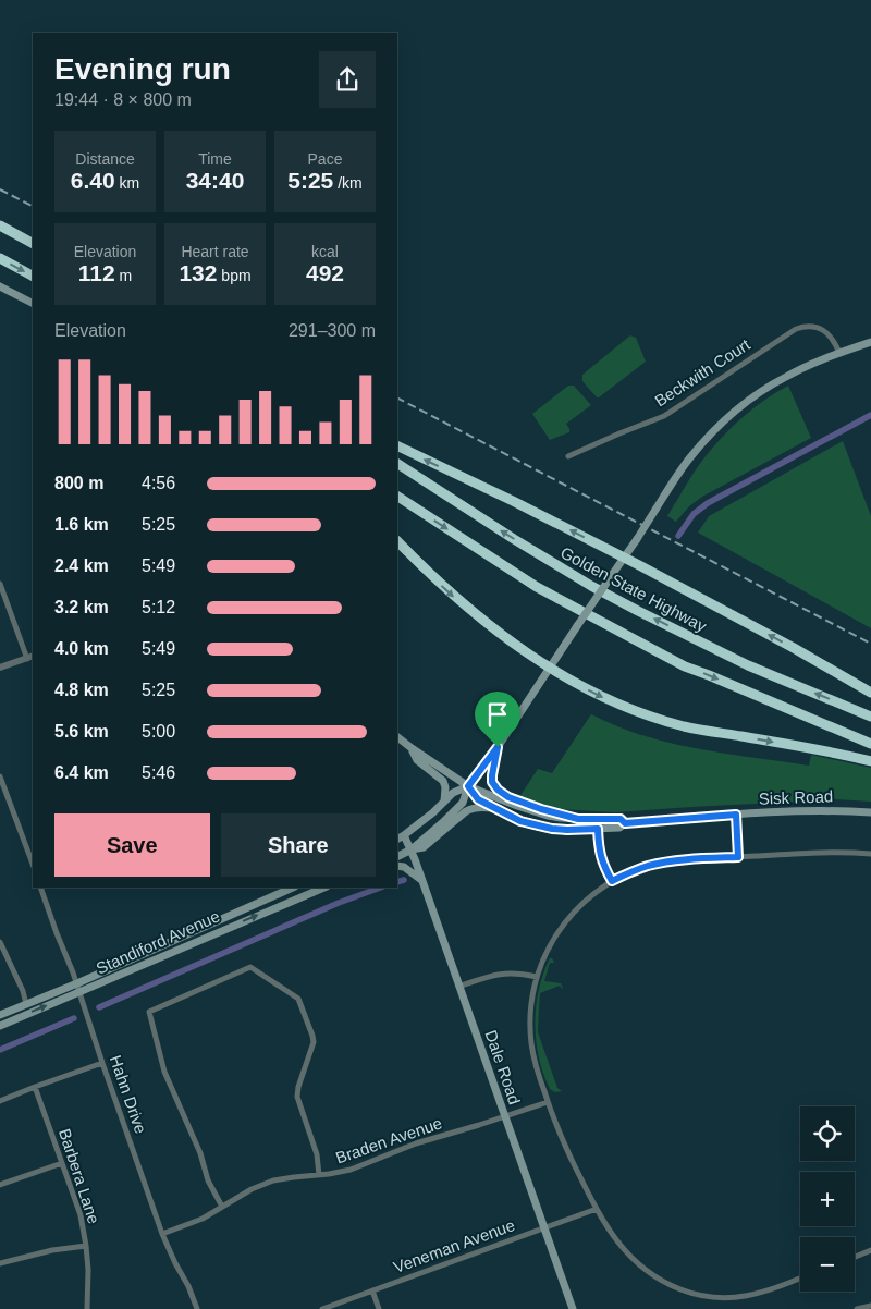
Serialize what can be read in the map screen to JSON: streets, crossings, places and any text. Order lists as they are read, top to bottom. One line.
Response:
{"streets":{"highway":["Golden State Highway"],"main road":["Sisk Road","Standiford Avenue","Dale Road"],"street":["Beckwith Court","Hahn Drive","Braden Avenue","Barbera Lane","Veneman Avenue"]},"crossings":[["Standiford Avenue","Hahn Drive"],["Dale Road","Braden Avenue"],["Dale Road","Veneman Avenue"],["Hahn Drive","Braden Avenue"]],"page":{"heading":["Evening run","19:44 · 8 × 800 m"],"stats":[["Distance","6.40 km"],["Time","34:40"],["Pace","5:25 /km"],["Elevation","112 m"],["Heart rate","132 bpm"],["kcal","492"]],"chart":["Elevation","291–300 m"],"list":[{"name":"800 m","note":"4:56"},{"name":"1.6 km","note":"5:25"},{"name":"2.4 km","note":"5:49"},{"name":"3.2 km","note":"5:12"},{"name":"4.0 km","note":"5:49"},{"name":"4.8 km","note":"5:25"},{"name":"5.6 km","note":"5:00"},{"name":"6.4 km","note":"5:46"}],"buttons":["Save","Share"],"map_buttons":["+","−"]}}
